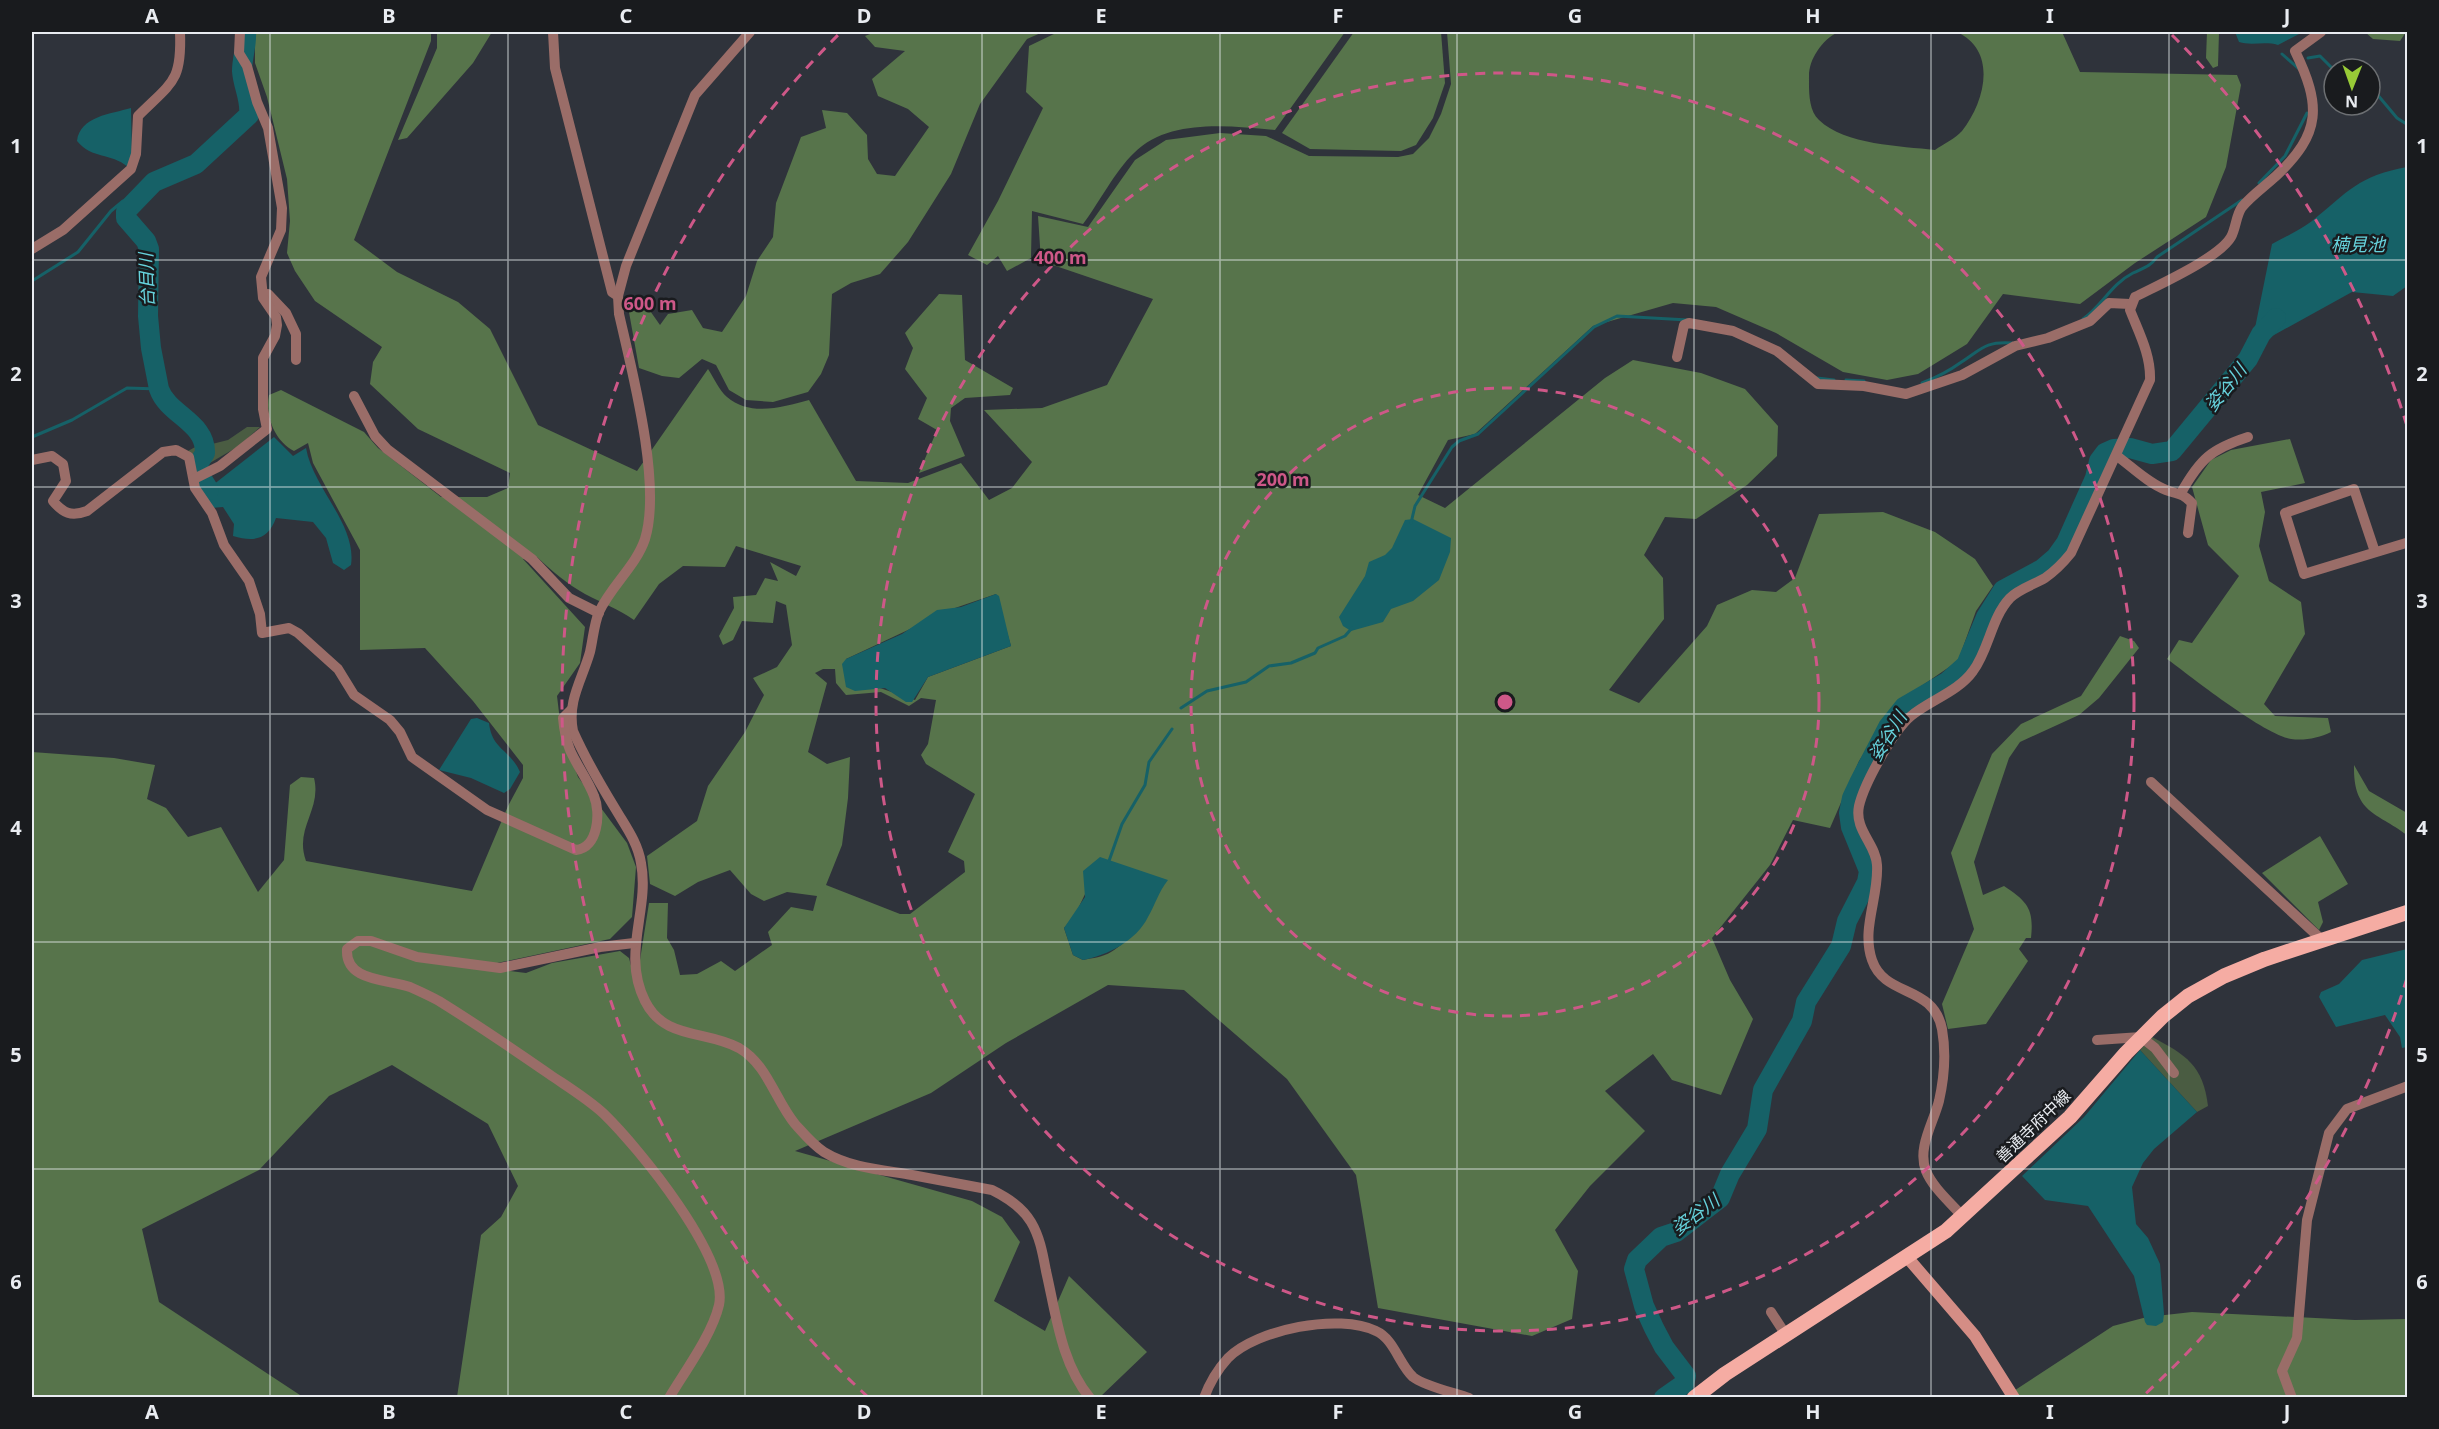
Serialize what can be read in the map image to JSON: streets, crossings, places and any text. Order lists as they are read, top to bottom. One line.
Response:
{"streets":{"main road":["善通寺府中線"]},"water":["楠見池","台目川","姿谷川"],"north":"bottom","grid":{"columns":["A","B","C","D","E","F","G","H","I","J"],"rows":["1","2","3","4","5","6"]},"rings":["400 m","600 m","200 m"]}
